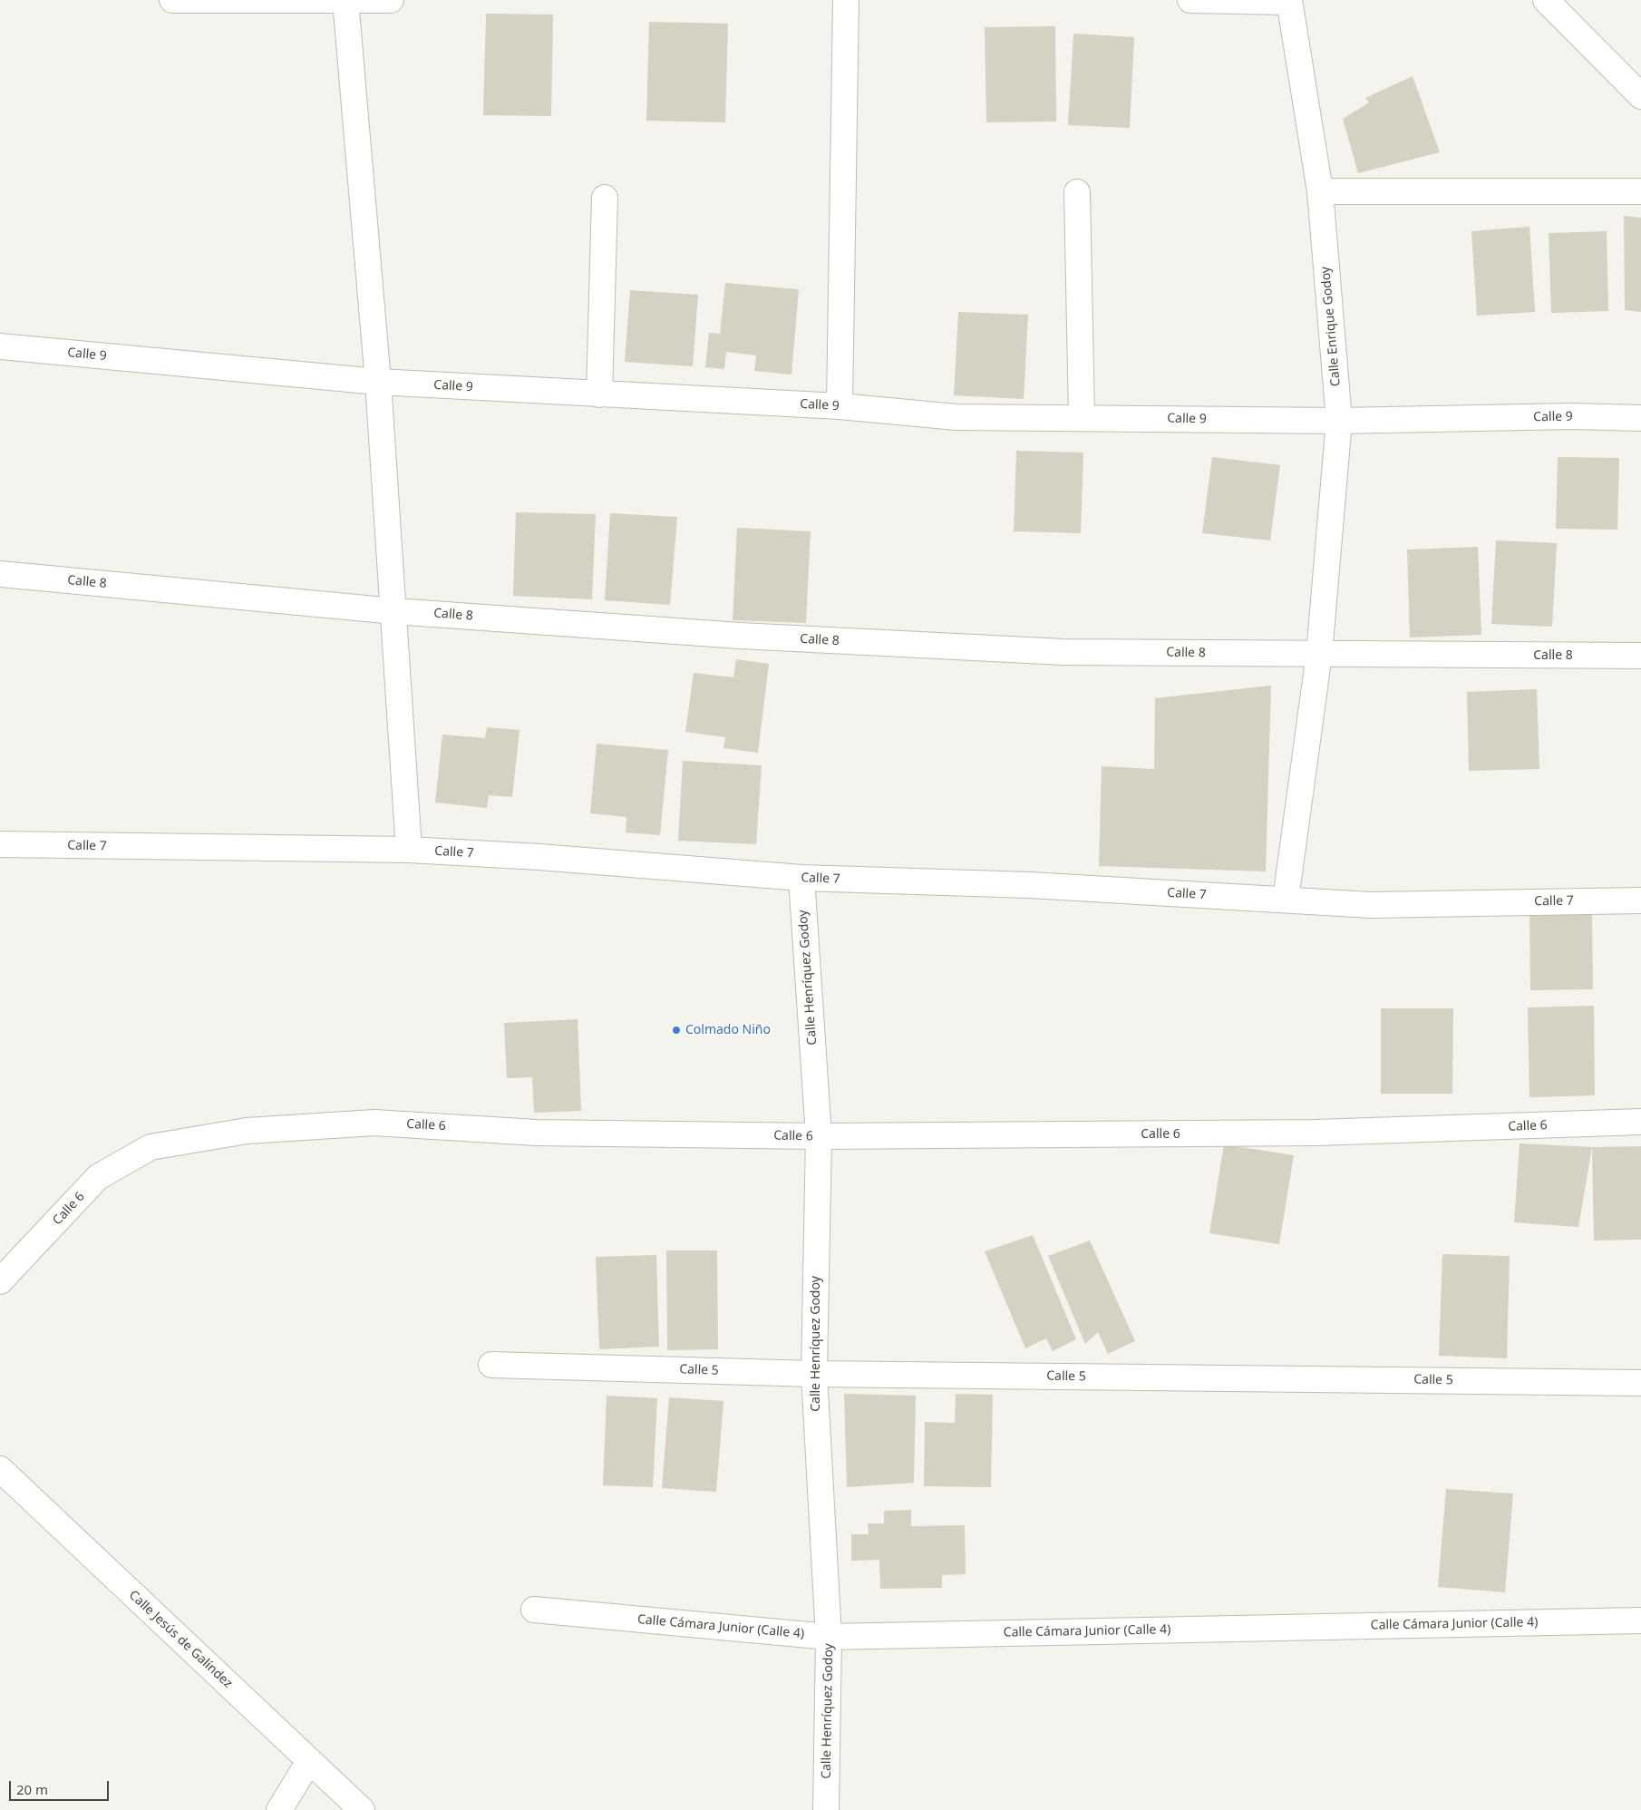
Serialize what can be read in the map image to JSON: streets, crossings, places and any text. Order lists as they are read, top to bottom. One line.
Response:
{"streets":{"street":["Calle Enrique Godoy","Calle 9","Calle 8","Calle 7","Calle Henríquez Godoy","Calle 6","Calle 5","Calle Cámara Junior (Calle 4)","Calle Jesús de Galíndez"]},"crossings":[["Calle Enrique Godoy","Calle 9"],["Calle Enrique Godoy","Calle 8"],["Calle Enrique Godoy","Calle 7"],["Calle 7","Calle Henríquez Godoy"],["Calle Henríquez Godoy","Calle 6"],["Calle Henríquez Godoy","Calle 5"],["Calle Henríquez Godoy","Calle Cámara Junior (Calle 4)"]],"places":["Colmado Niño"],"scale_bar":"20 m"}
